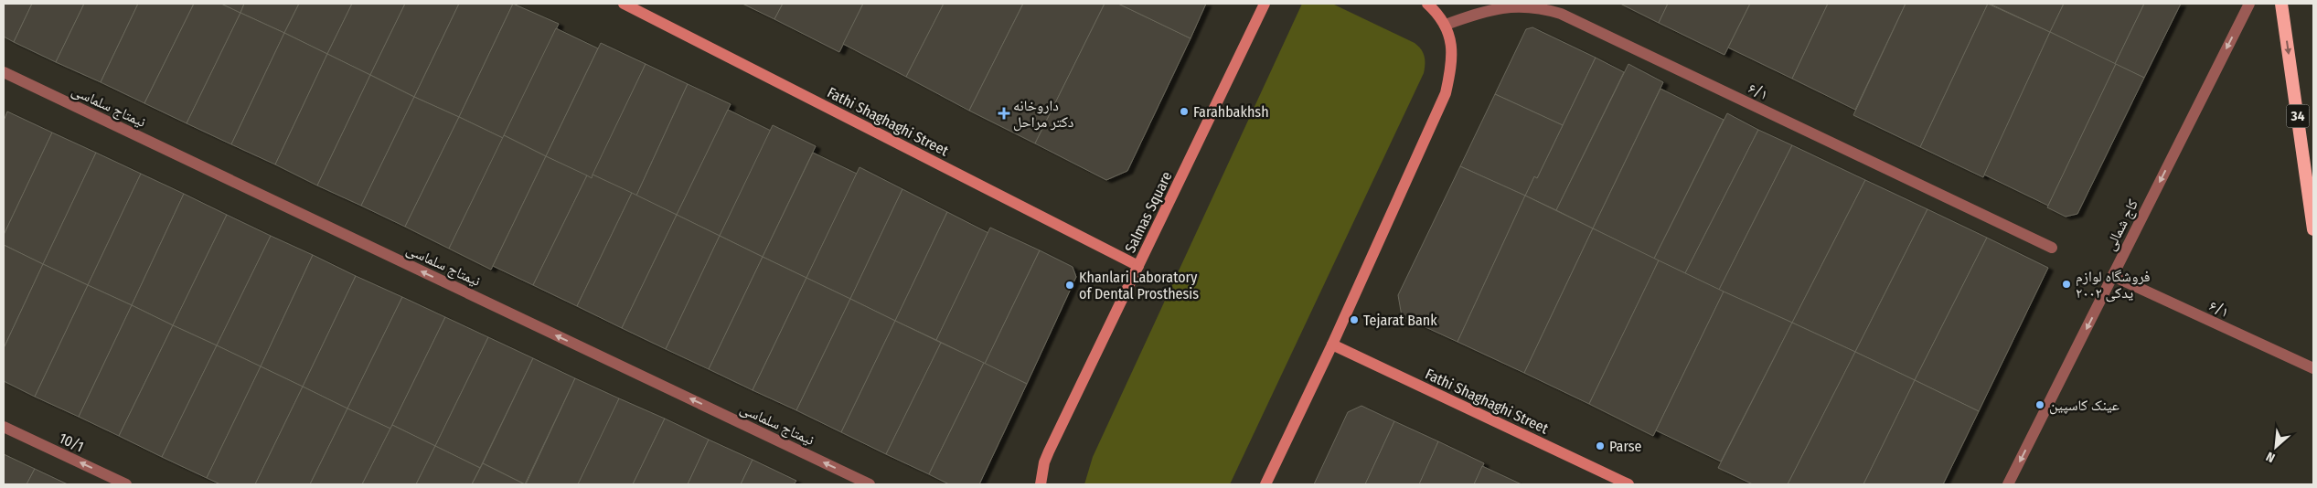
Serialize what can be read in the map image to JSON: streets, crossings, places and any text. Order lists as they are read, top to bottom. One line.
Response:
{"streets":{"highway":["34"],"main road":["Fathi Shaghaghi Street","Salmas Square"],"street":["۶/۱","نیمتاج سلماسی","کاج شمالی","10/1"]},"crossings":[["۶/۱","کاج شمالی"],["Fathi Shaghaghi Street","Salmas Square"]],"one_way":["نیمتاج سلماسی","کاج شمالی","10/1"],"places":{"other":["Farahbakhsh","فروشگاه لوازم یدکی ۲۰۰۲","Khanlari Laboratory of Dental Prosthesis","Tejarat Bank","عینک کاسپین","Parse"],"health":["داروخانه دکتر مراحل"]},"north":"bottom left"}
